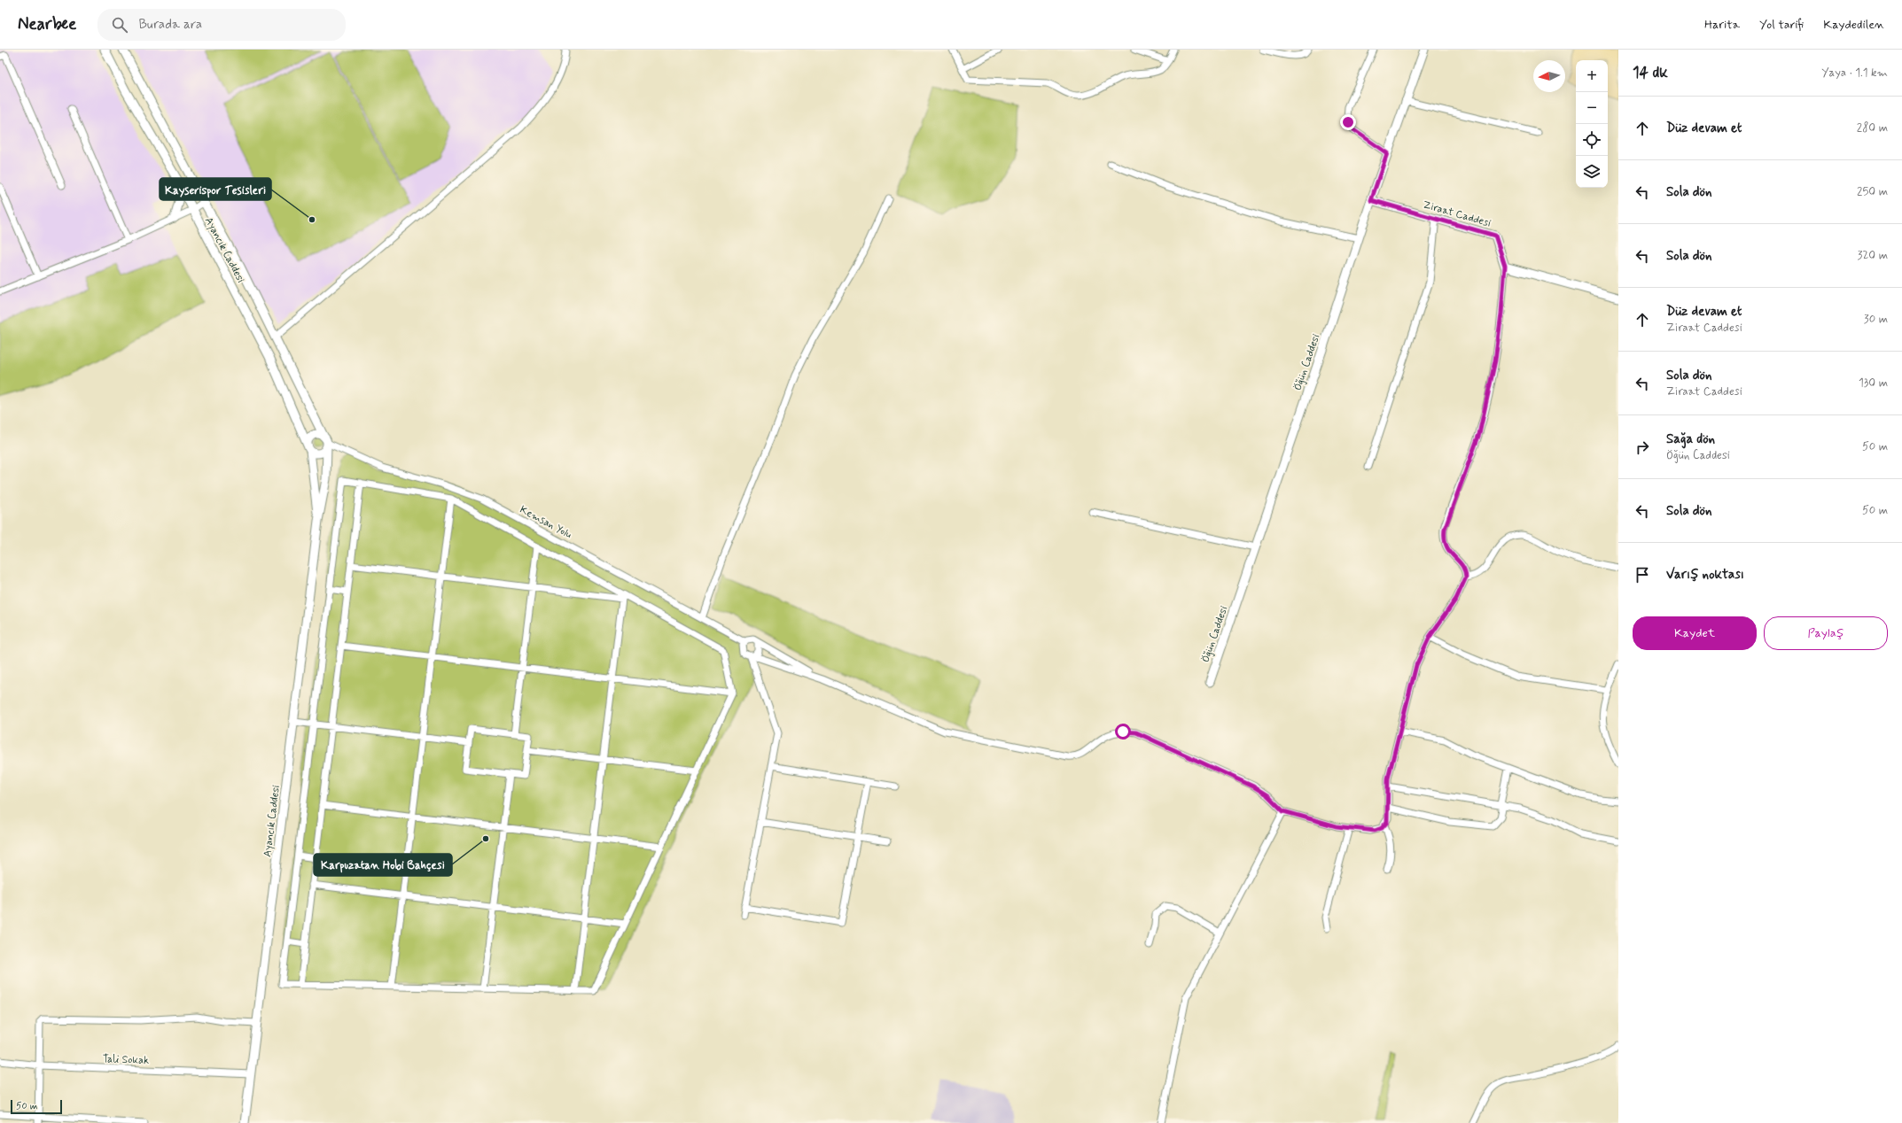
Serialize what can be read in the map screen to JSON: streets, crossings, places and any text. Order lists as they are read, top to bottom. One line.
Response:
{"streets":{"street":["Ziraat Caddesi","Ayancık Caddesi","Öğün Caddesi","Kemsan Yolu","Tali Sokak"]},"crossings":[["Ziraat Caddesi","Öğün Caddesi"],["Ayancık Caddesi","Kemsan Yolu"],["Ayancık Caddesi","Tali Sokak"]],"places":["Kayserispor Tesisleri","Karpuzatan Hobi Bahçesi"],"scale_bar":"50 m","north":"left","page":{"header":"Nearbee","search":"Burada ara","nav":["Harita","Yol tarifi","Kaydedilen"],"heading":["14 dk","Yaya · 1.1 km"],"map_buttons":["+","−"],"list":[["Düz devam et","280 m"],["Sola dön","250 m"],["Sola dön","320 m"],["Düz devam et","Ziraat Caddesi","30 m"],["Sola dön","Ziraat Caddesi","130 m"],["Sağa dön","Öğün Caddesi","50 m"],["Sola dön","50 m"],"Varış noktası"],"buttons":["Kaydet","Paylaş"],"scale":"50 m"}}
